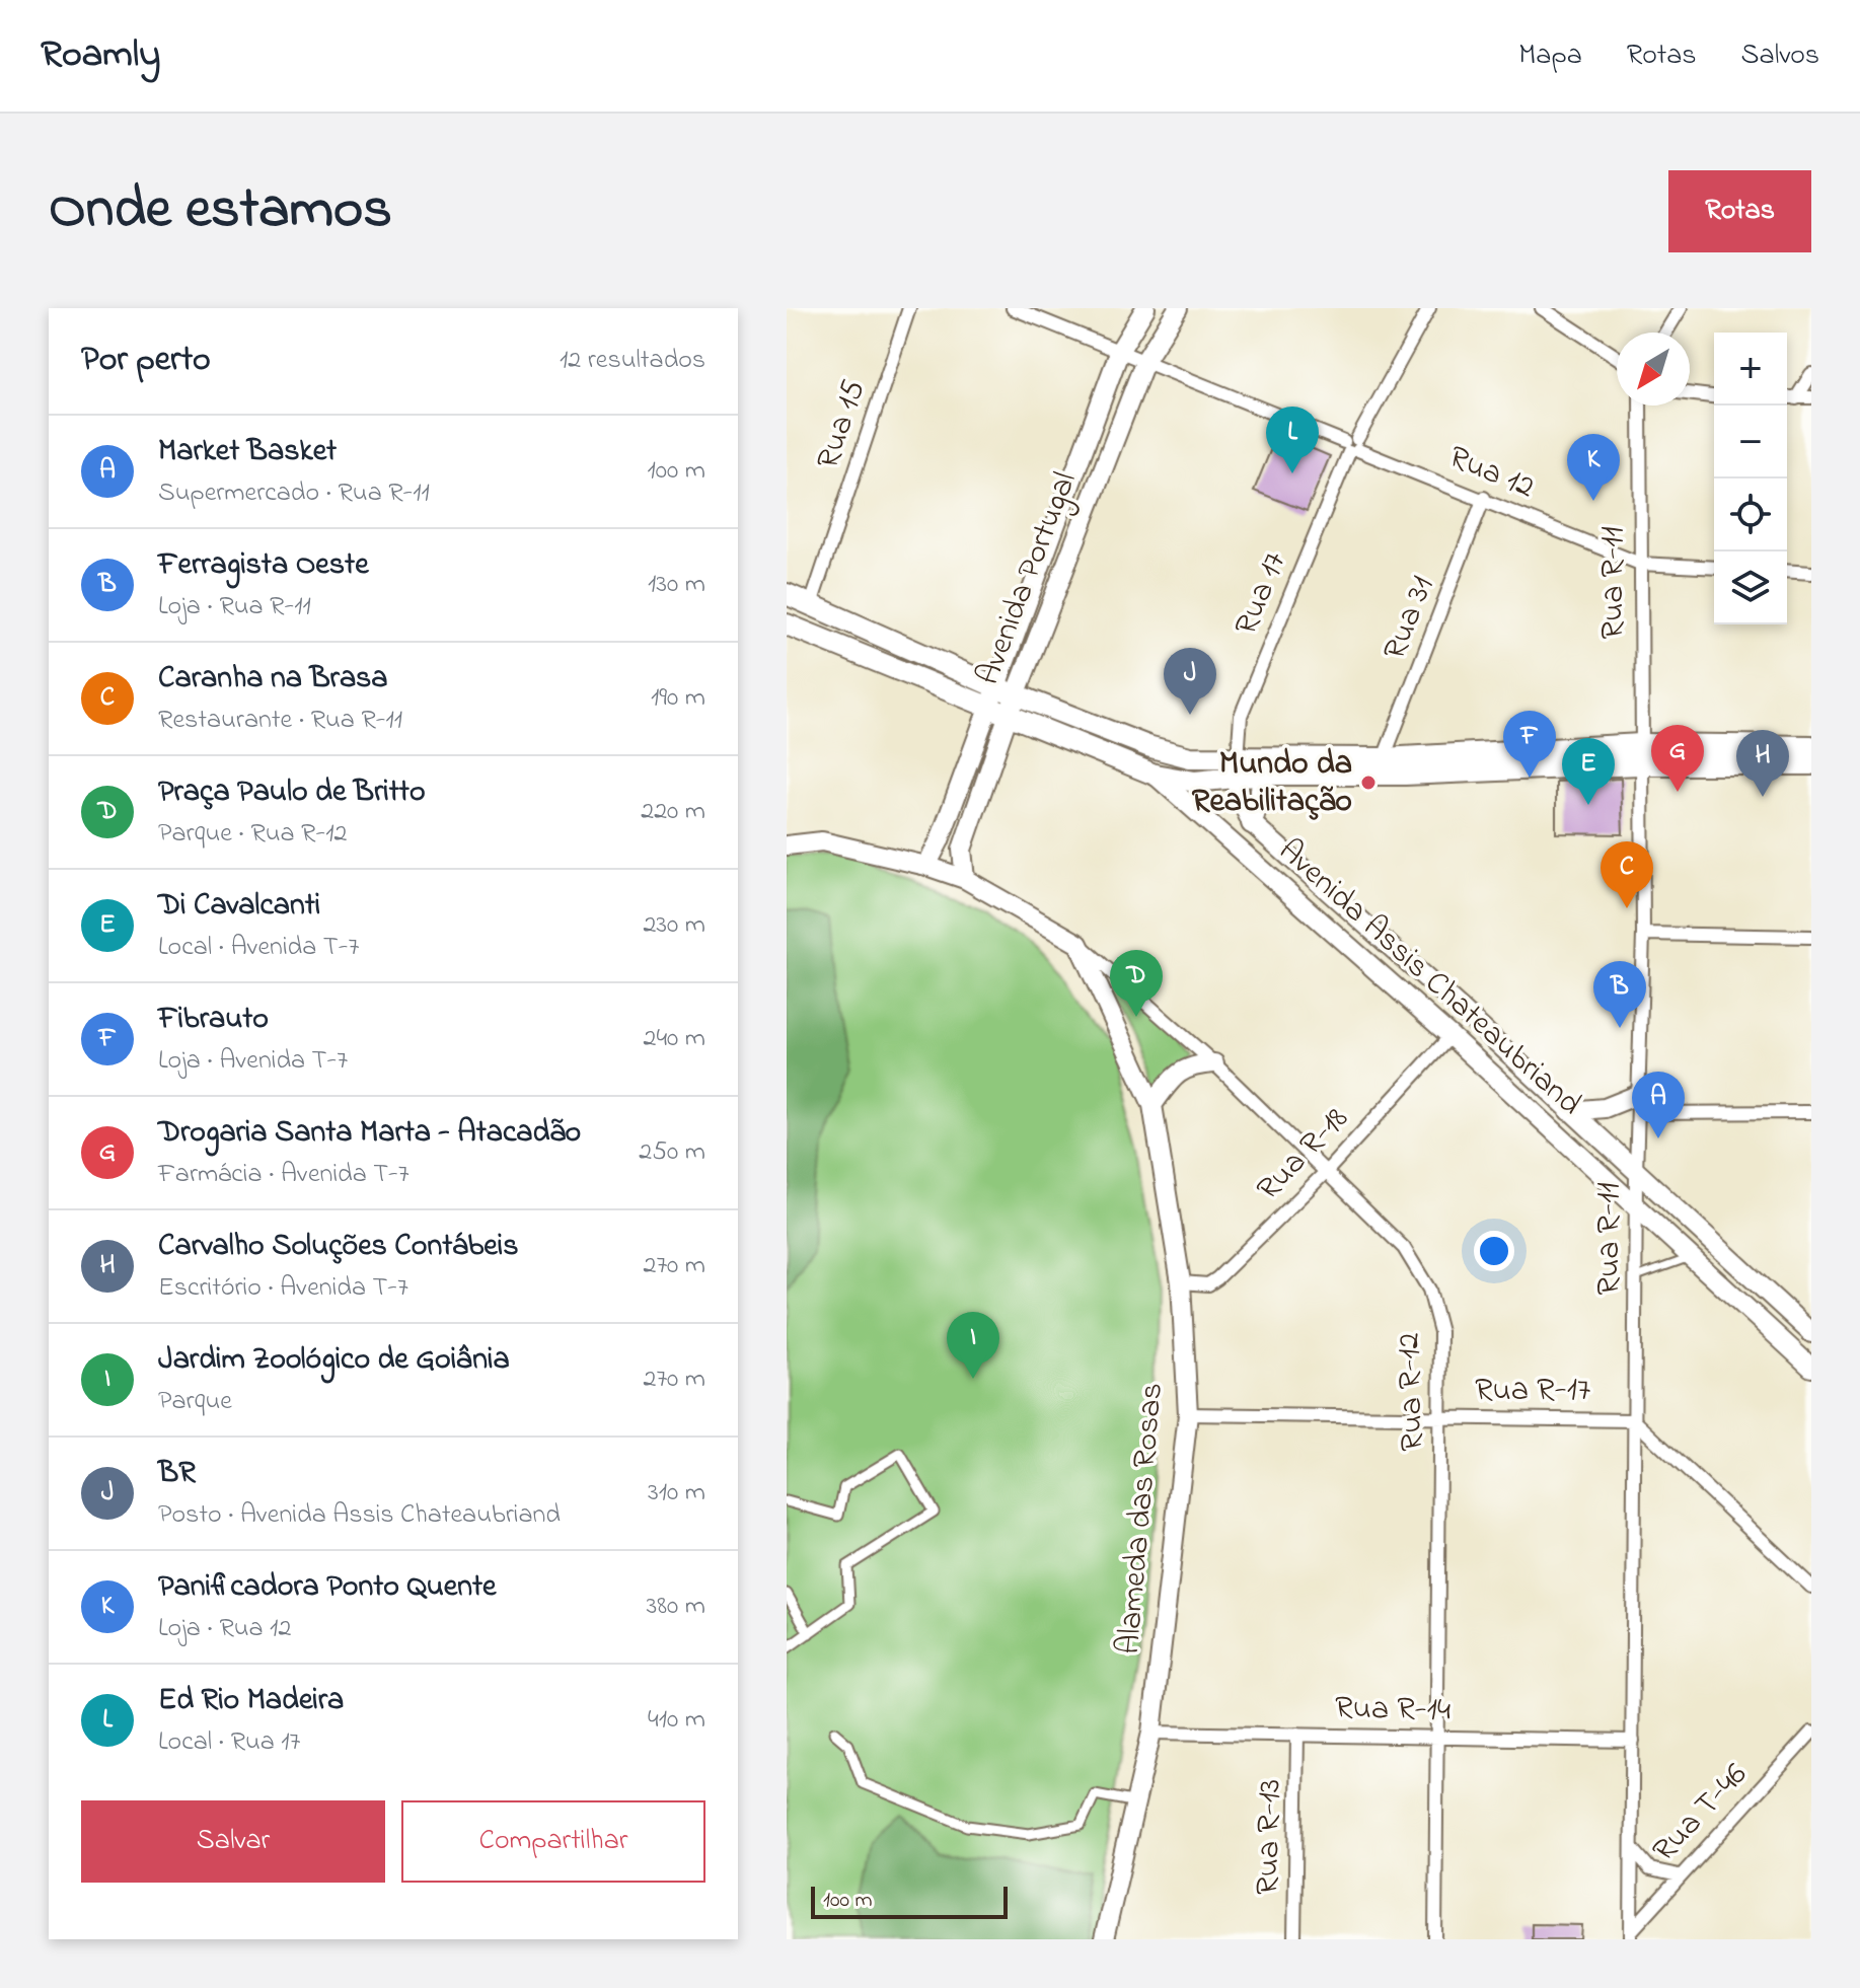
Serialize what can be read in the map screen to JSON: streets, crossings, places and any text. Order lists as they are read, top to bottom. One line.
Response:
{"streets":{"main road":["Avenida Portugal","Avenida Assis Chateaubriand","Alameda das Rosas"],"street":["Rua 15","Rua 12","Rua R-11","Rua 17","Rua 31","Rua R-18","Rua R-17","Rua R-12","Rua R-14","Rua T-46","Rua R-13"]},"crossings":[["Rua 12","Avenida Portugal"],["Rua 12","Rua R-11"],["Rua 12","Rua 17"],["Rua 12","Rua 31"],["Avenida Portugal","Avenida Assis Chateaubriand"],["Rua R-11","Avenida Assis Chateaubriand"],["Rua R-11","Rua R-17"],["Rua R-11","Rua R-14"],["Rua R-11","Rua T-46"],["Rua 17","Avenida Assis Chateaubriand"],["Avenida Assis Chateaubriand","Rua R-18"],["Rua R-18","Rua R-12"],["Rua R-18","Alameda das Rosas"],["Rua R-17","Rua R-12"],["Rua R-17","Alameda das Rosas"],["Rua R-12","Alameda das Rosas"],["Rua R-12","Rua R-14"],["Alameda das Rosas","Rua R-14"],["Rua R-14","Rua R-13"]],"places":["Mundo da Reabilitação"],"scale_bar":"100 m","north":"bottom left","page":{"header":"Roamly","nav":["Mapa","Rotas","Salvos"],"title":"Onde estamos","buttons":["Rotas",["Salvar","Compartilhar"]],"heading":["Por perto","12 resultados"],"map_buttons":["+","−"],"pins":["L","K","J","F","G","H","E","C","D","B","A","I"],"list":[{"mark":"A","name":"Market Basket","note":"Supermercado · Rua R-11","value":"100 m"},{"mark":"B","name":"Ferragista Oeste","note":"Loja · Rua R-11","value":"130 m"},{"mark":"C","name":"Caranha na Brasa","note":"Restaurante · Rua R-11","value":"190 m"},{"mark":"D","name":"Praça Paulo de Britto","note":"Parque · Rua R-12","value":"220 m"},{"mark":"E","name":"Di Cavalcanti","note":"Local · Avenida T-7","value":"230 m"},{"mark":"F","name":"Fibrauto","note":"Loja · Avenida T-7","value":"240 m"},{"mark":"G","name":"Drogaria Santa Marta - Atacadão","note":"Farmácia · Avenida T-7","value":"250 m"},{"mark":"H","name":"Carvalho Soluções Contábeis","note":"Escritório · Avenida T-7","value":"270 m"},{"mark":"I","name":"Jardim Zoológico de Goiânia","note":"Parque","value":"270 m"},{"mark":"J","name":"BR","note":"Posto · Avenida Assis Chateaubriand","value":"310 m"},{"mark":"K","name":"Panificadora Ponto Quente","note":"Loja · Rua 12","value":"380 m"},{"mark":"L","name":"Ed Rio Madeira","note":"Local · Rua 17","value":"410 m"}],"scale":"100 m"}}
